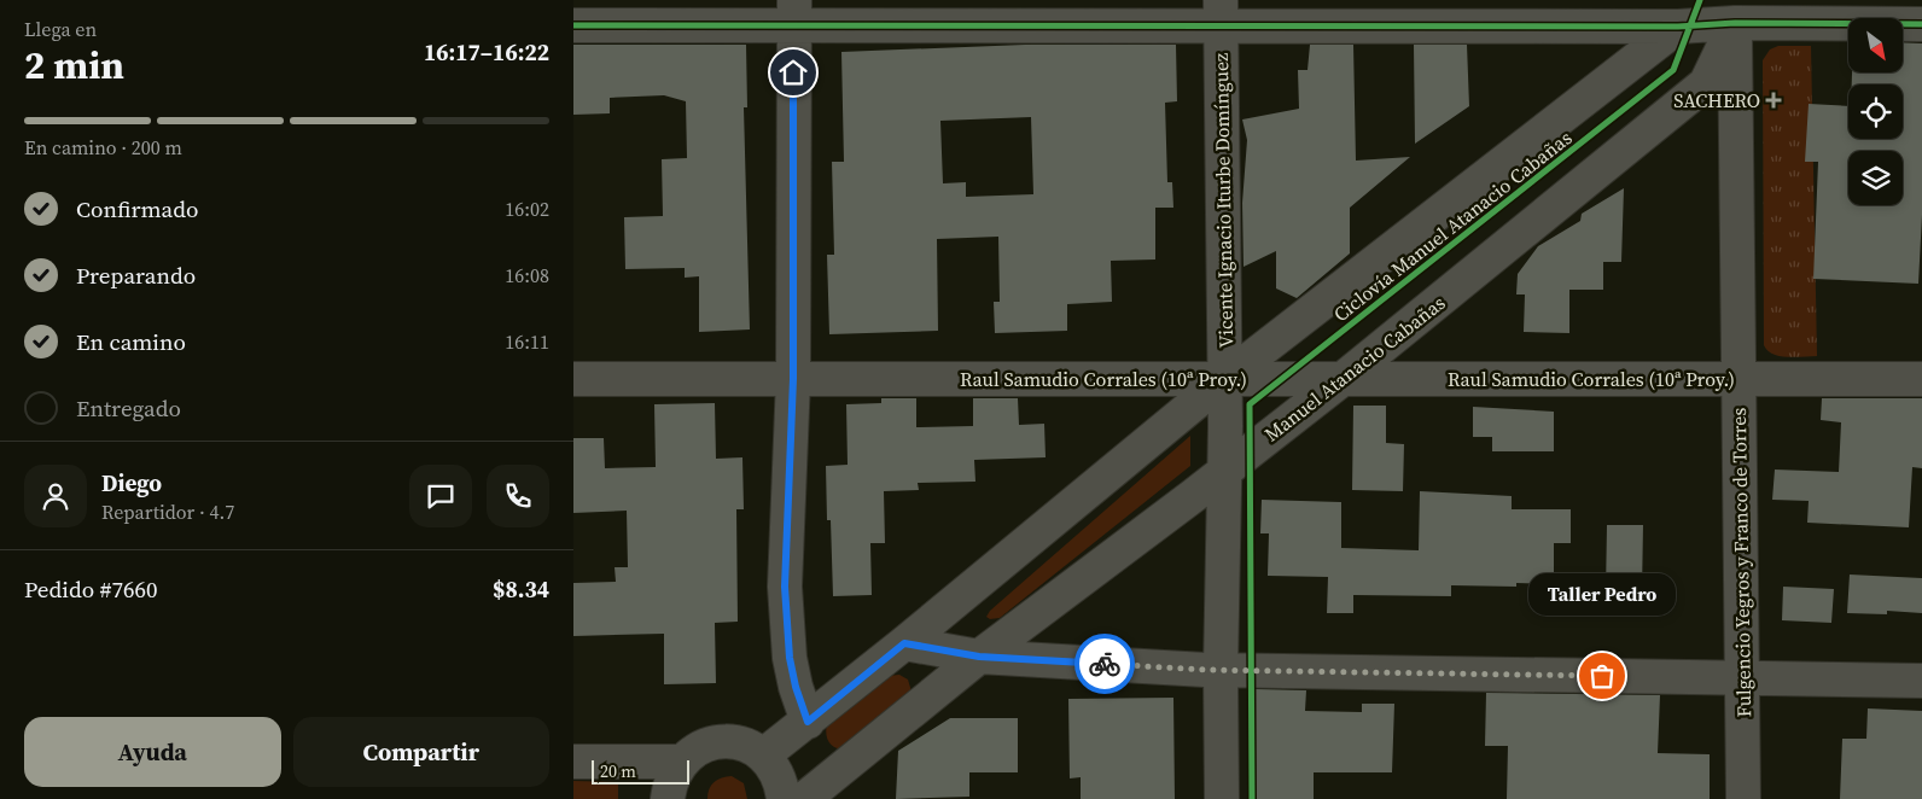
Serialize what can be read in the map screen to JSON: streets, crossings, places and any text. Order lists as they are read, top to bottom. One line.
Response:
{"streets":{"street":["Vicente Ignacio Iturbe Domínguez","Manuel Atanacio Cabañas","Raul Samudio Corrales (10ª Proy.)","Fulgencio Yegros y Franco de Torres"],"cycle path":["Ciclovía Manuel Atanacio Cabañas"]},"crossings":[["Vicente Ignacio Iturbe Domínguez","Manuel Atanacio Cabañas"],["Vicente Ignacio Iturbe Domínguez","Raul Samudio Corrales (10ª Proy.)"],["Manuel Atanacio Cabañas","Raul Samudio Corrales (10ª Proy.)"],["Manuel Atanacio Cabañas","Fulgencio Yegros y Franco de Torres"],["Raul Samudio Corrales (10ª Proy.)","Fulgencio Yegros y Franco de Torres"]],"places":{"health":["SACHERO"],"other":["Taller Pedro"]},"scale_bar":"20 m","north":"bottom right","page":{"heading":["2 min","Llega en","16:17–16:22"],"panel":["Diego","Repartidor · 4.7","Pedido #7660","$8.34"],"bar":"En camino · 200 m","list":[["Confirmado","16:02"],["Preparando","16:08"],["En camino","16:11"],"Entregado"],"bubble":"Taller Pedro","buttons":["Ayuda","Compartir"],"scale":"20 m"}}
